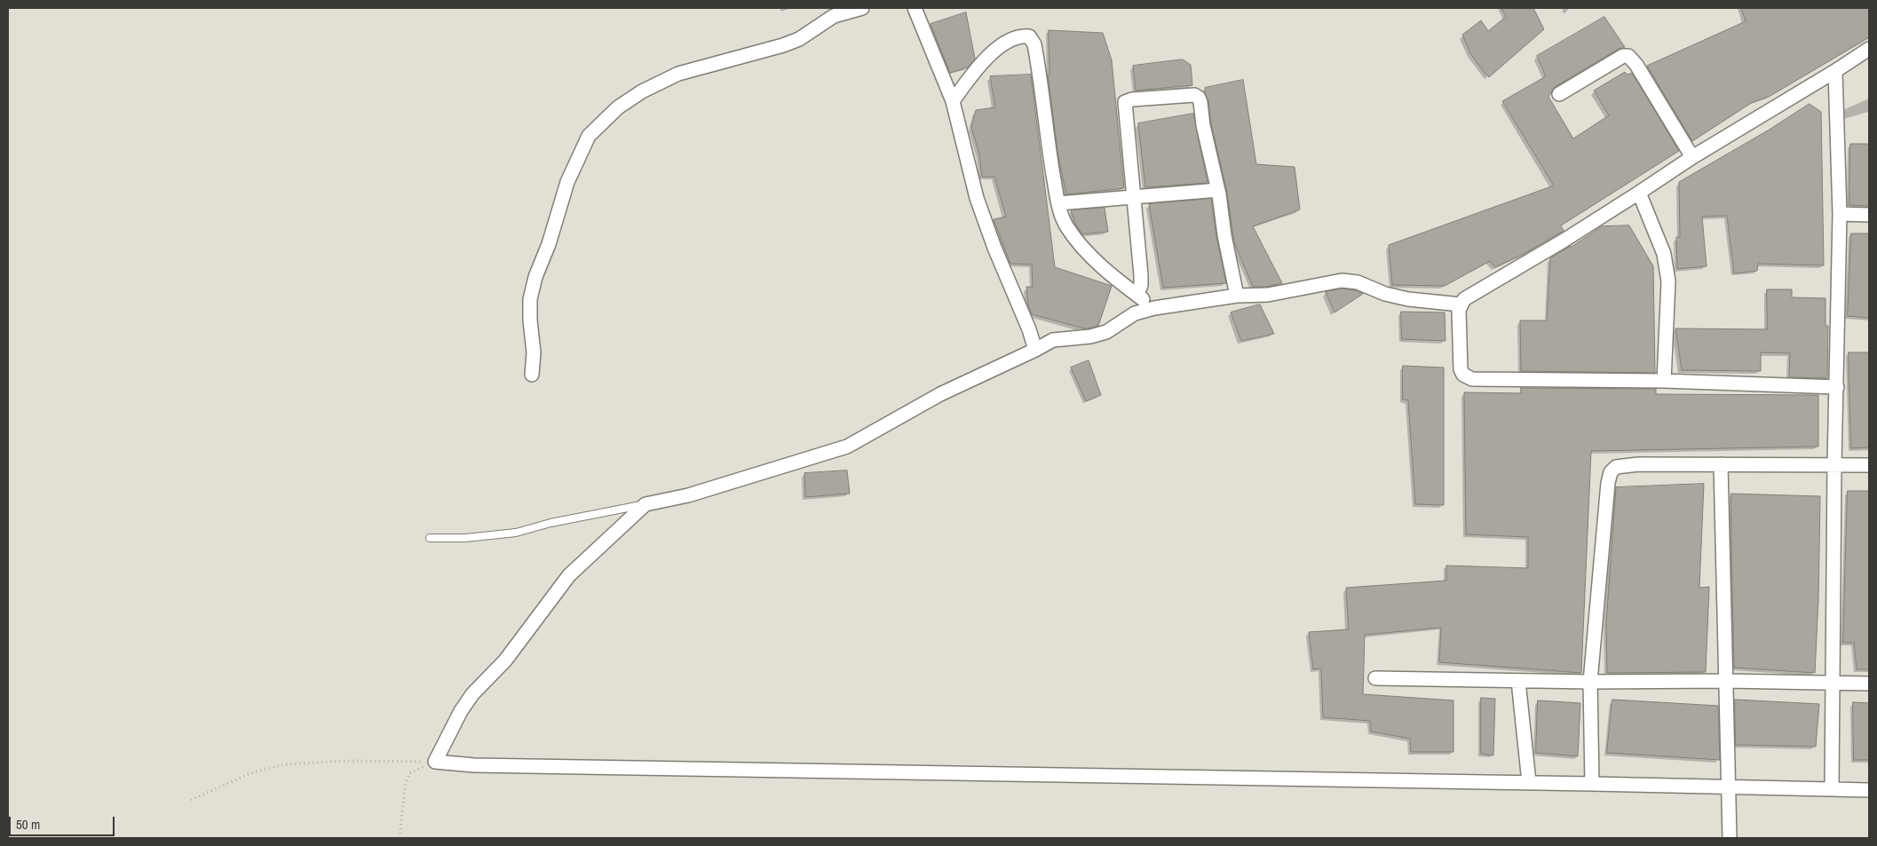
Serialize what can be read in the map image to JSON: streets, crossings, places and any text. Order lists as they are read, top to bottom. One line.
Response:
{"scale_bar":"50 m"}
